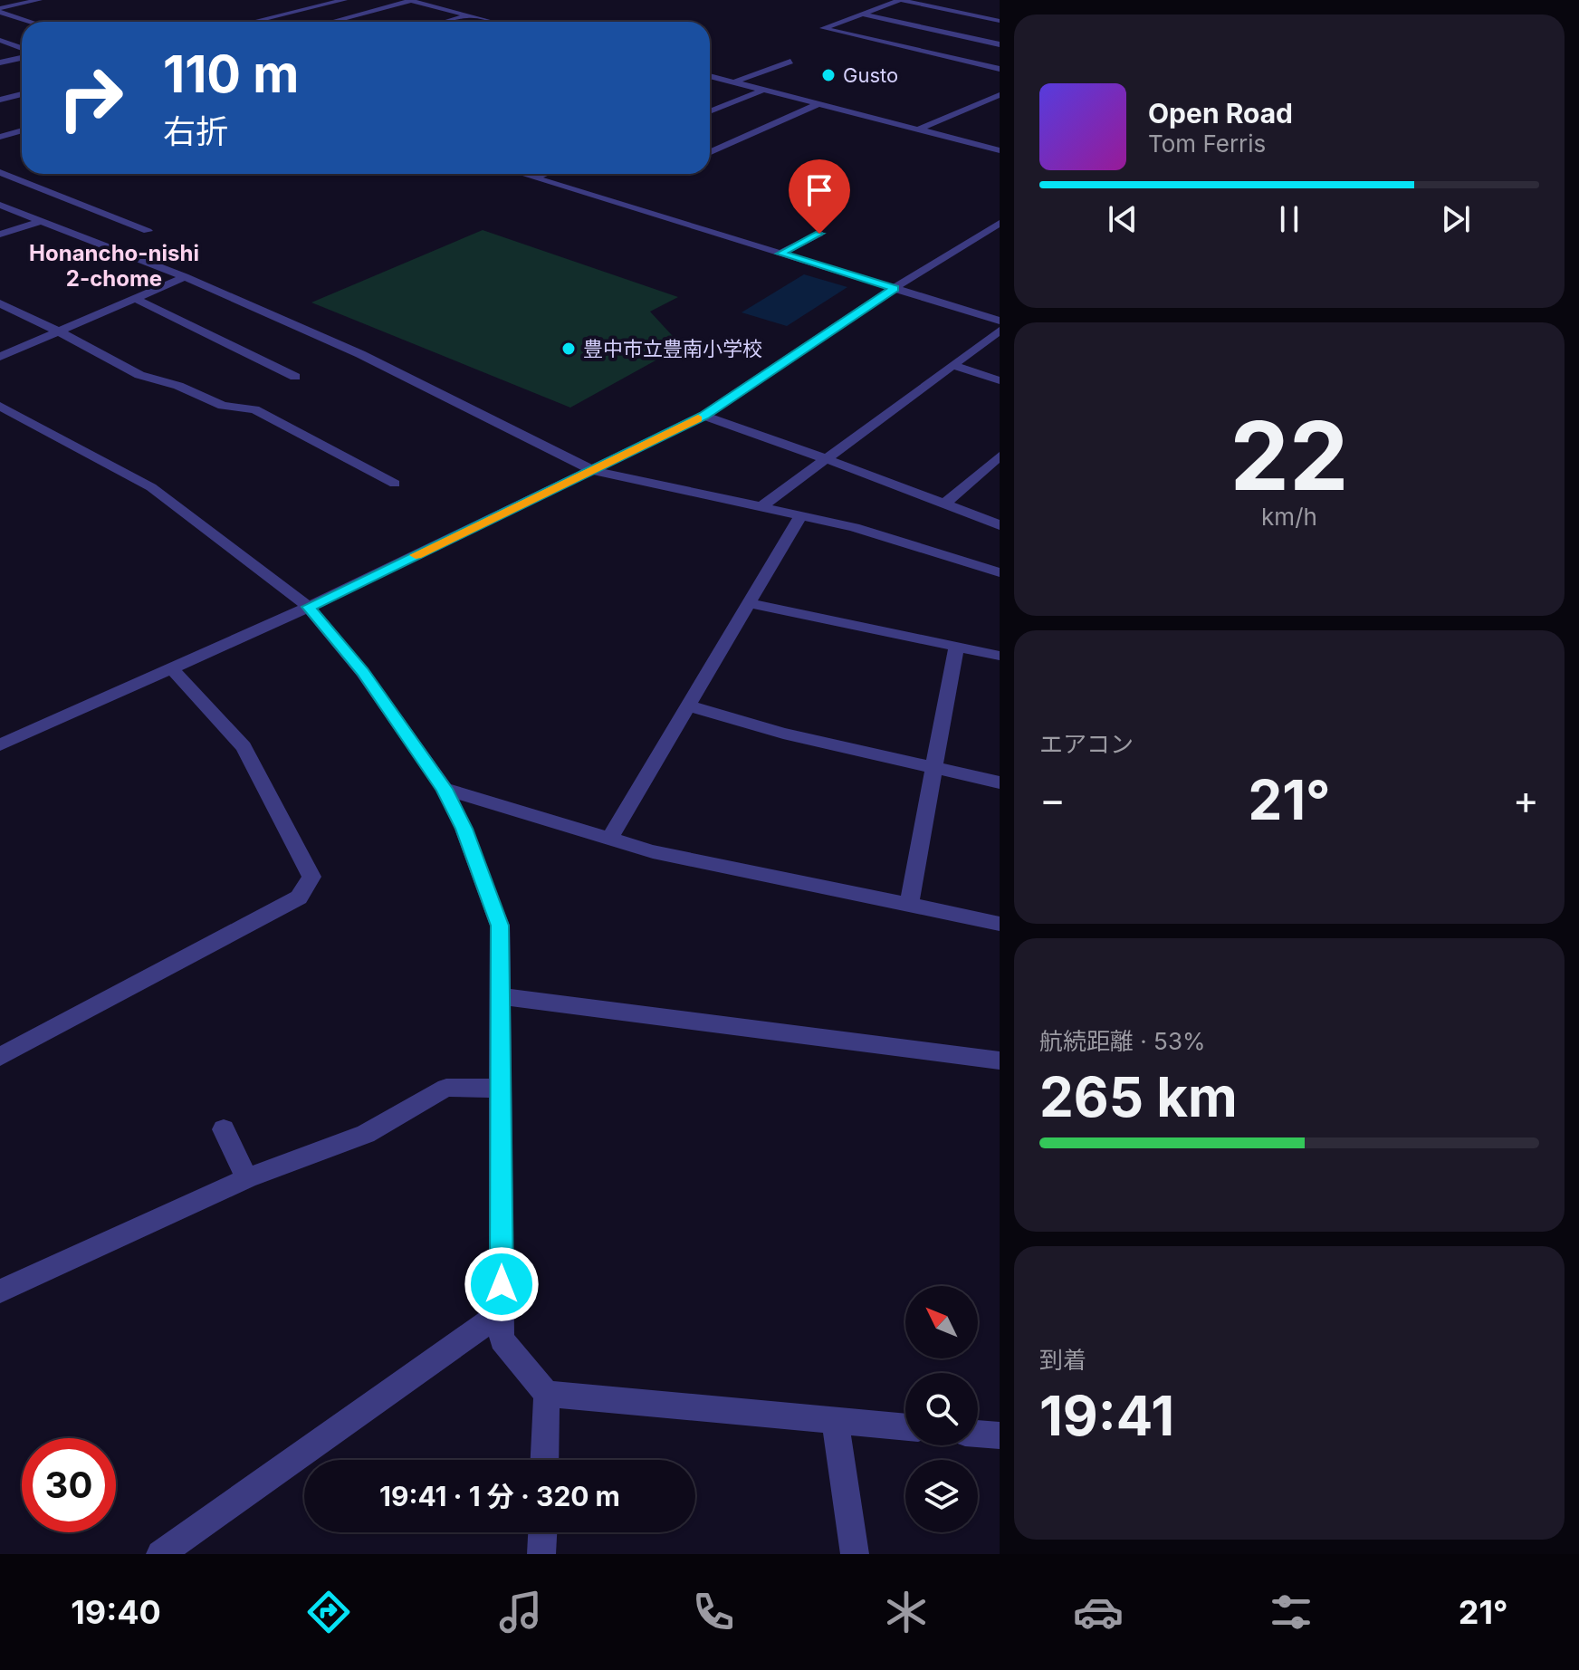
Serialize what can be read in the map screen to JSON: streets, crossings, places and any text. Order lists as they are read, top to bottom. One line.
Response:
{"districts":["Honancho-nishi 2-chome"],"places":["Gusto","豊中市立豊南小学校"],"north":"top left","page":{"turn":["110 m","右折"],"song":["Open Road","Tom Ferris"],"tile":[["22","km/h"],"エアコン",["航続距離 · 53%","265 km"],["到着","19:41"]],"heat":["−","21°","+"],"limit":"30","trip":"19:41 · 1 分 · 320 m","tabs":["19:40","21°"]}}
